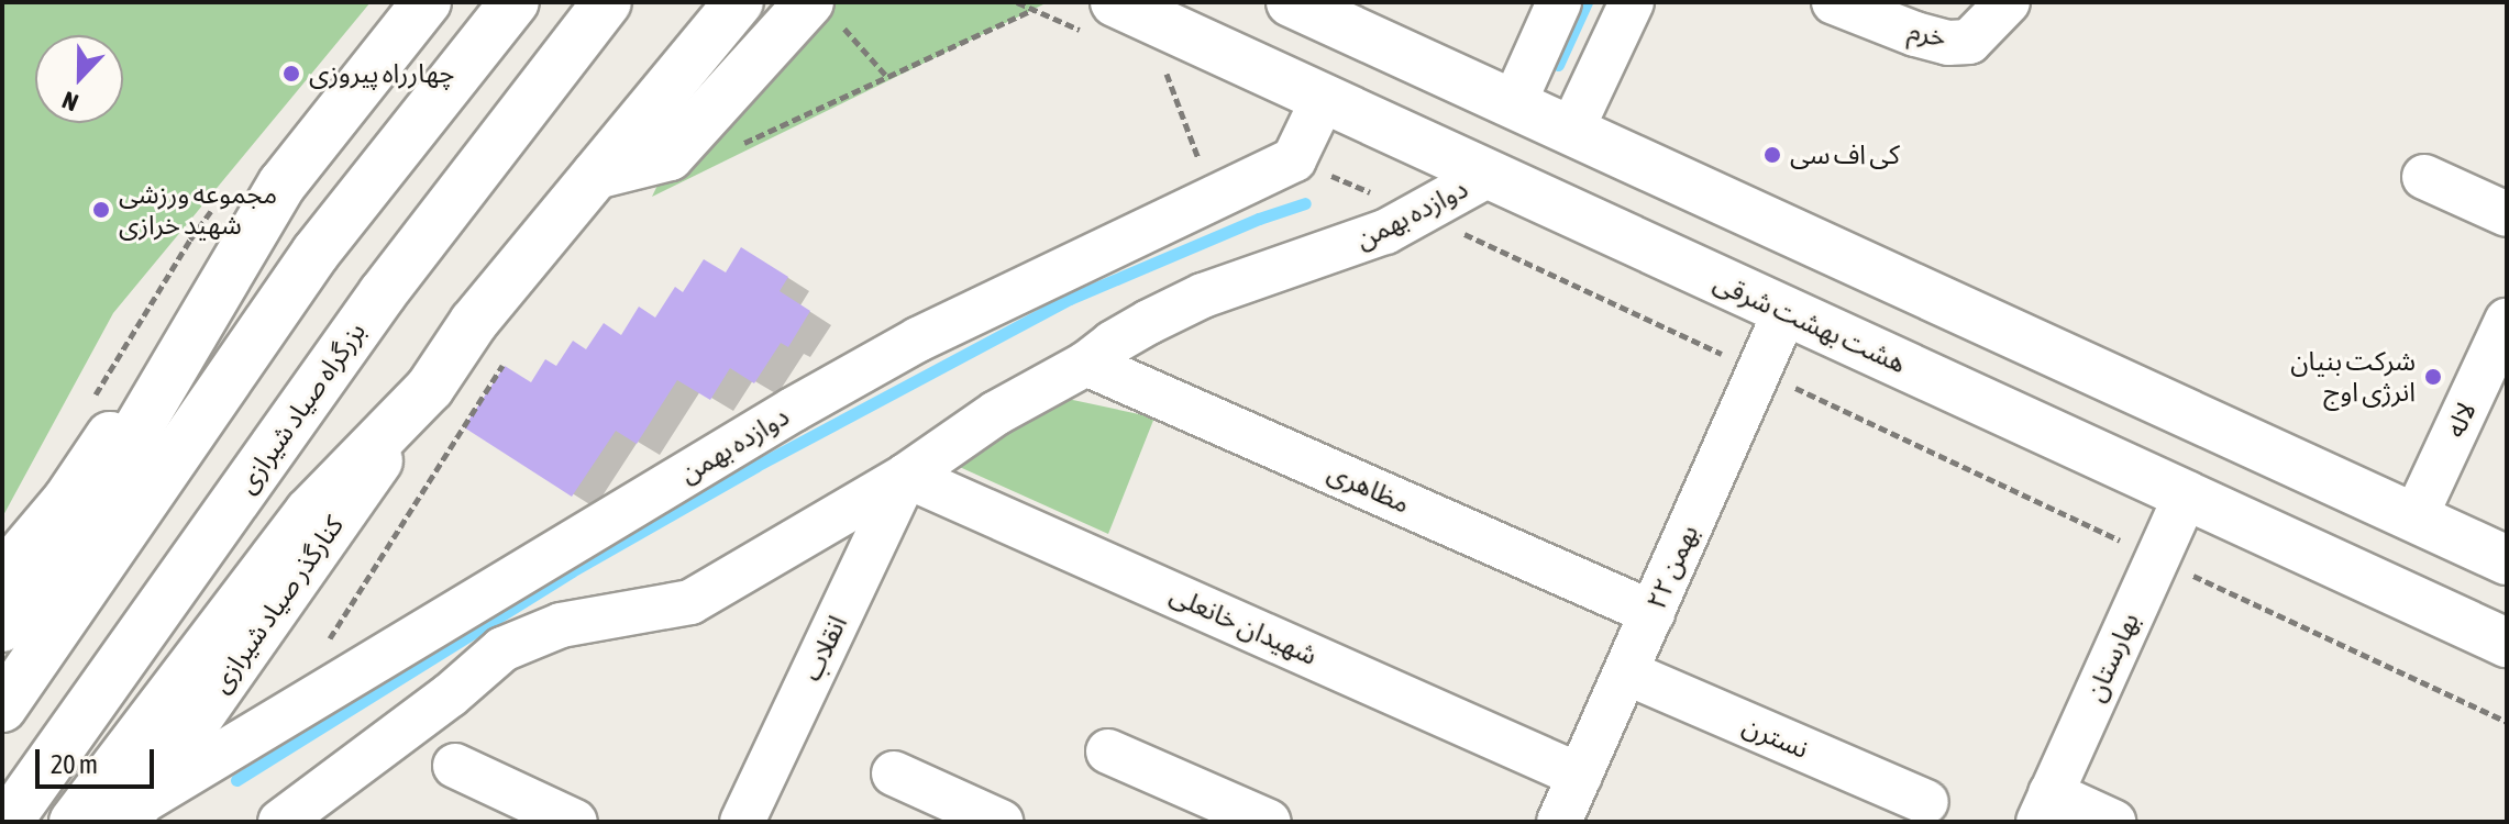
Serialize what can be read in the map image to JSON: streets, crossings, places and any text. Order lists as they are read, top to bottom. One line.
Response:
{"streets":{"main road":["هشت بهشت شرقی","بزرگراه صیاد شیرازی","کنارگذر صیاد شیرازی"],"street":["خرم","دوازده بهمن","لاله","مظاهری","۲۲ بهمن","شهیدان خانعلی","انقلاب","بهارستان","نسترن"]},"crossings":[["دوازده بهمن","هشت بهشت شرقی"],["دوازده بهمن","مظاهری"],["دوازده بهمن","کنارگذر صیاد شیرازی"],["دوازده بهمن","شهیدان خانعلی"],["دوازده بهمن","انقلاب"],["هشت بهشت شرقی","۲۲ بهمن"],["هشت بهشت شرقی","بهارستان"],["مظاهری","۲۲ بهمن"],["۲۲ بهمن","شهیدان خانعلی"],["۲۲ بهمن","نسترن"],["شهیدان خانعلی","انقلاب"]],"places":["چهارراه پیروزی","کی اف سی","مجموعه ورزشی شهید خرازی","شرکت بنیان انرژی اوج"],"scale_bar":"20 m","north":"bottom"}
